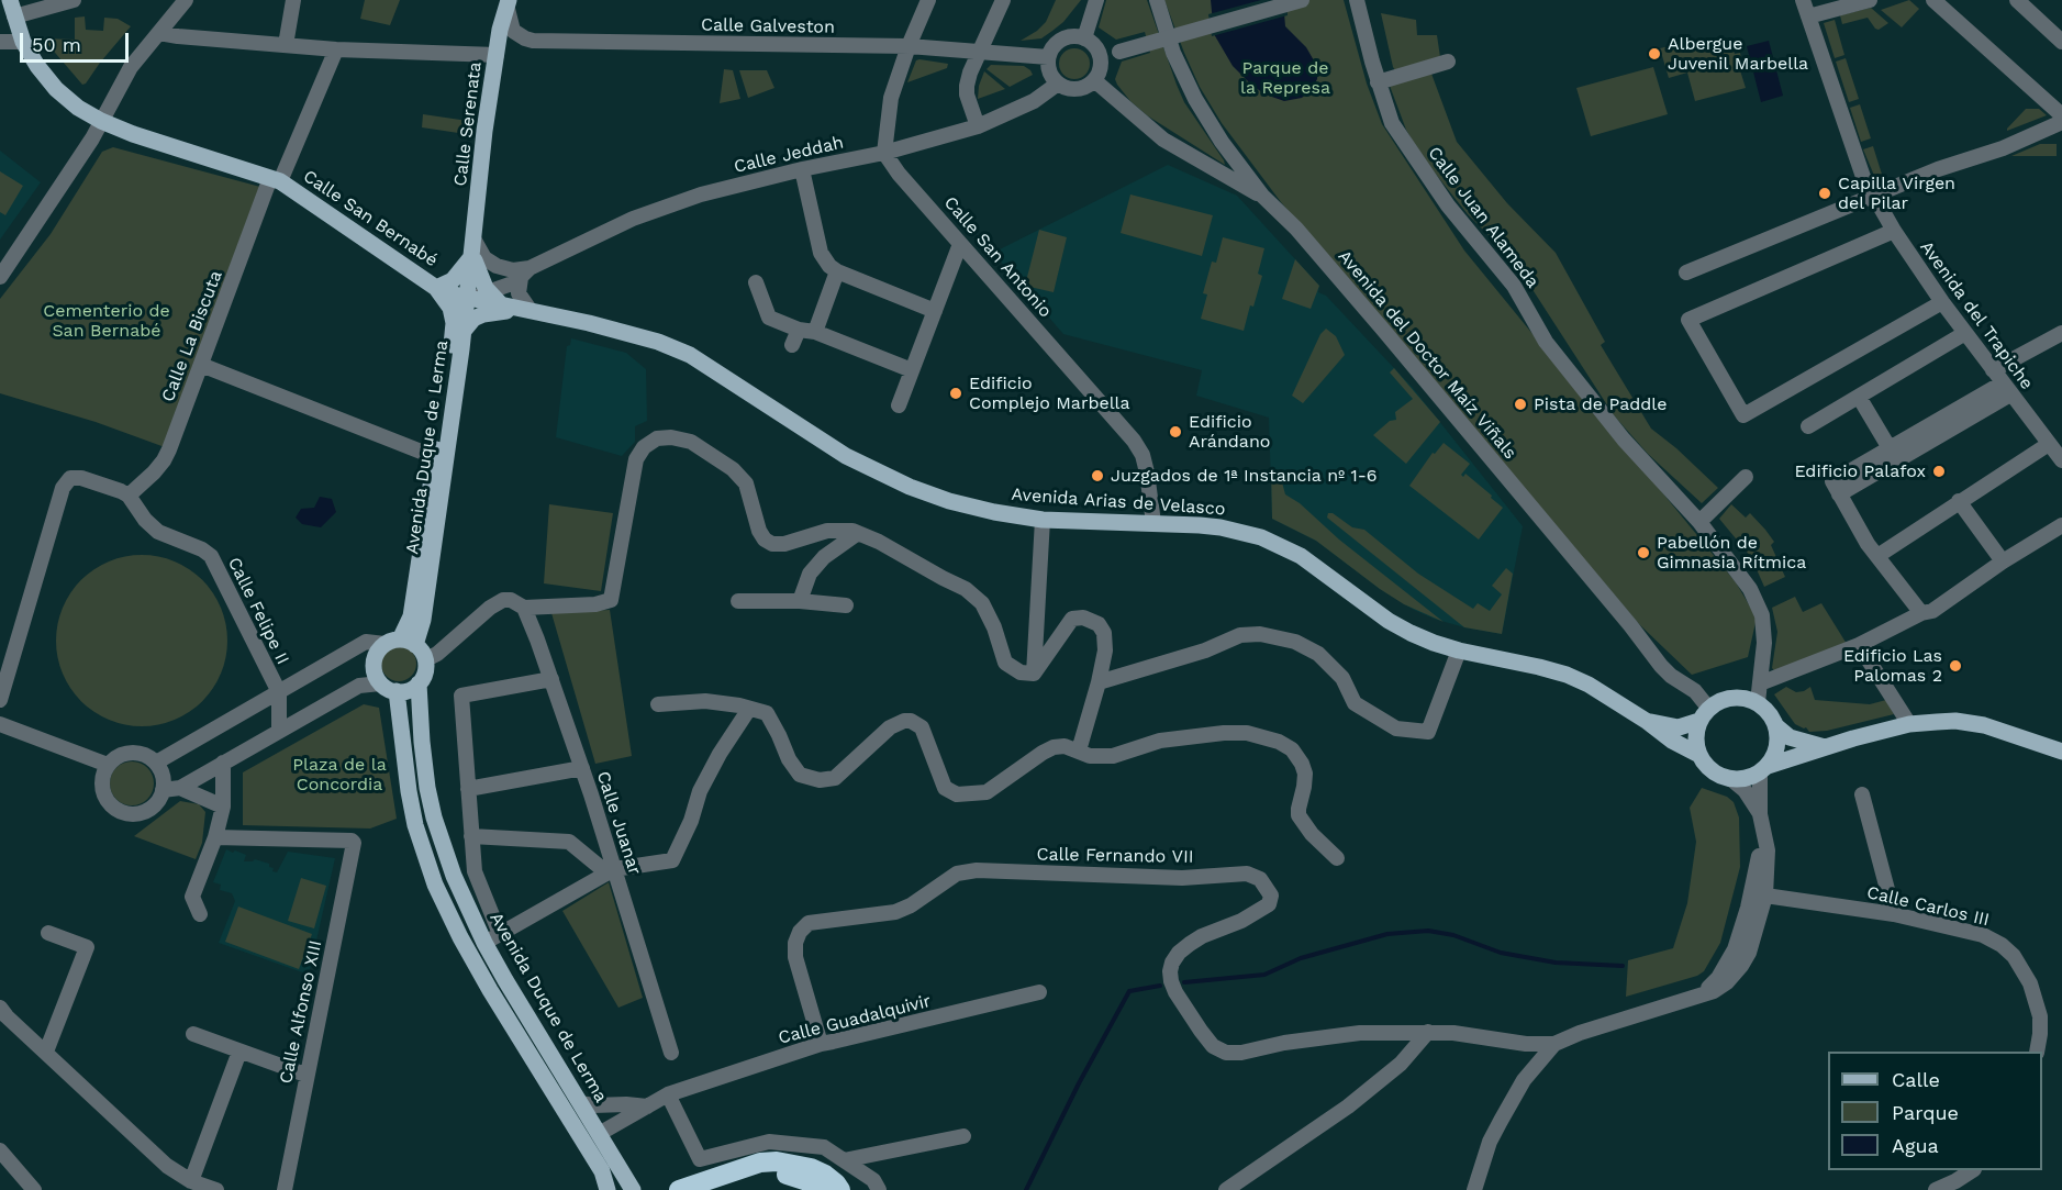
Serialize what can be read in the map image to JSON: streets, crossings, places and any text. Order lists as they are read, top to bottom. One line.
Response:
{"streets":{"main road":["Calle Serenata","Calle San Bernabé","Avenida Duque de Lerma","Avenida Arias de Velasco"],"street":["Calle Galveston","Calle Jeddah","Calle Juan Alameda","Calle San Antonio","Avenida del Trapiche","Calle La Biscuta","Avenida del Doctor Maíz Viñals","Calle Felipe II","Calle Juanar","Calle Fernando VII","Calle Carlos III","Calle Alfonso XIII","Calle Guadalquivir"]},"crossings":[["Calle Galveston","Calle Serenata"],["Calle Galveston","Calle Jeddah"],["Calle Serenata","Calle Jeddah"],["Calle Serenata","Avenida Duque de Lerma"],["Calle Jeddah","Calle San Antonio"],["Calle Jeddah","Avenida Duque de Lerma"],["Calle Jeddah","Avenida Arias de Velasco"],["Calle Juan Alameda","Avenida del Doctor Maíz Viñals"],["Calle Juan Alameda","Avenida Arias de Velasco"],["Calle Juan Alameda","Calle Fernando VII"],["Calle San Bernabé","Calle La Biscuta"],["Calle San Bernabé","Avenida Duque de Lerma"],["Calle San Antonio","Avenida Arias de Velasco"],["Calle La Biscuta","Calle Felipe II"],["Avenida del Doctor Maíz Viñals","Avenida Arias de Velasco"],["Avenida del Doctor Maíz Viñals","Calle Fernando VII"],["Avenida Duque de Lerma","Calle Guadalquivir"],["Avenida Arias de Velasco","Calle Fernando VII"],["Calle Fernando VII","Calle Carlos III"],["Calle Fernando VII","Calle Guadalquivir"]],"parks":["Parque de la Represa","Cementerio de San Bernabé","Plaza de la Concordia"],"places":["Albergue Juvenil Marbella","Capilla Virgen del Pilar","Edificio Complejo Marbella","Pista de Paddle","Edificio Arándano","Edificio Palafox","Juzgados de 1ª Instancia nº 1-6","Pabellón de Gimnasia Rítmica","Edificio Las Palomas 2"],"legend":["Calle","Parque","Agua"],"scale_bar":"50 m"}
